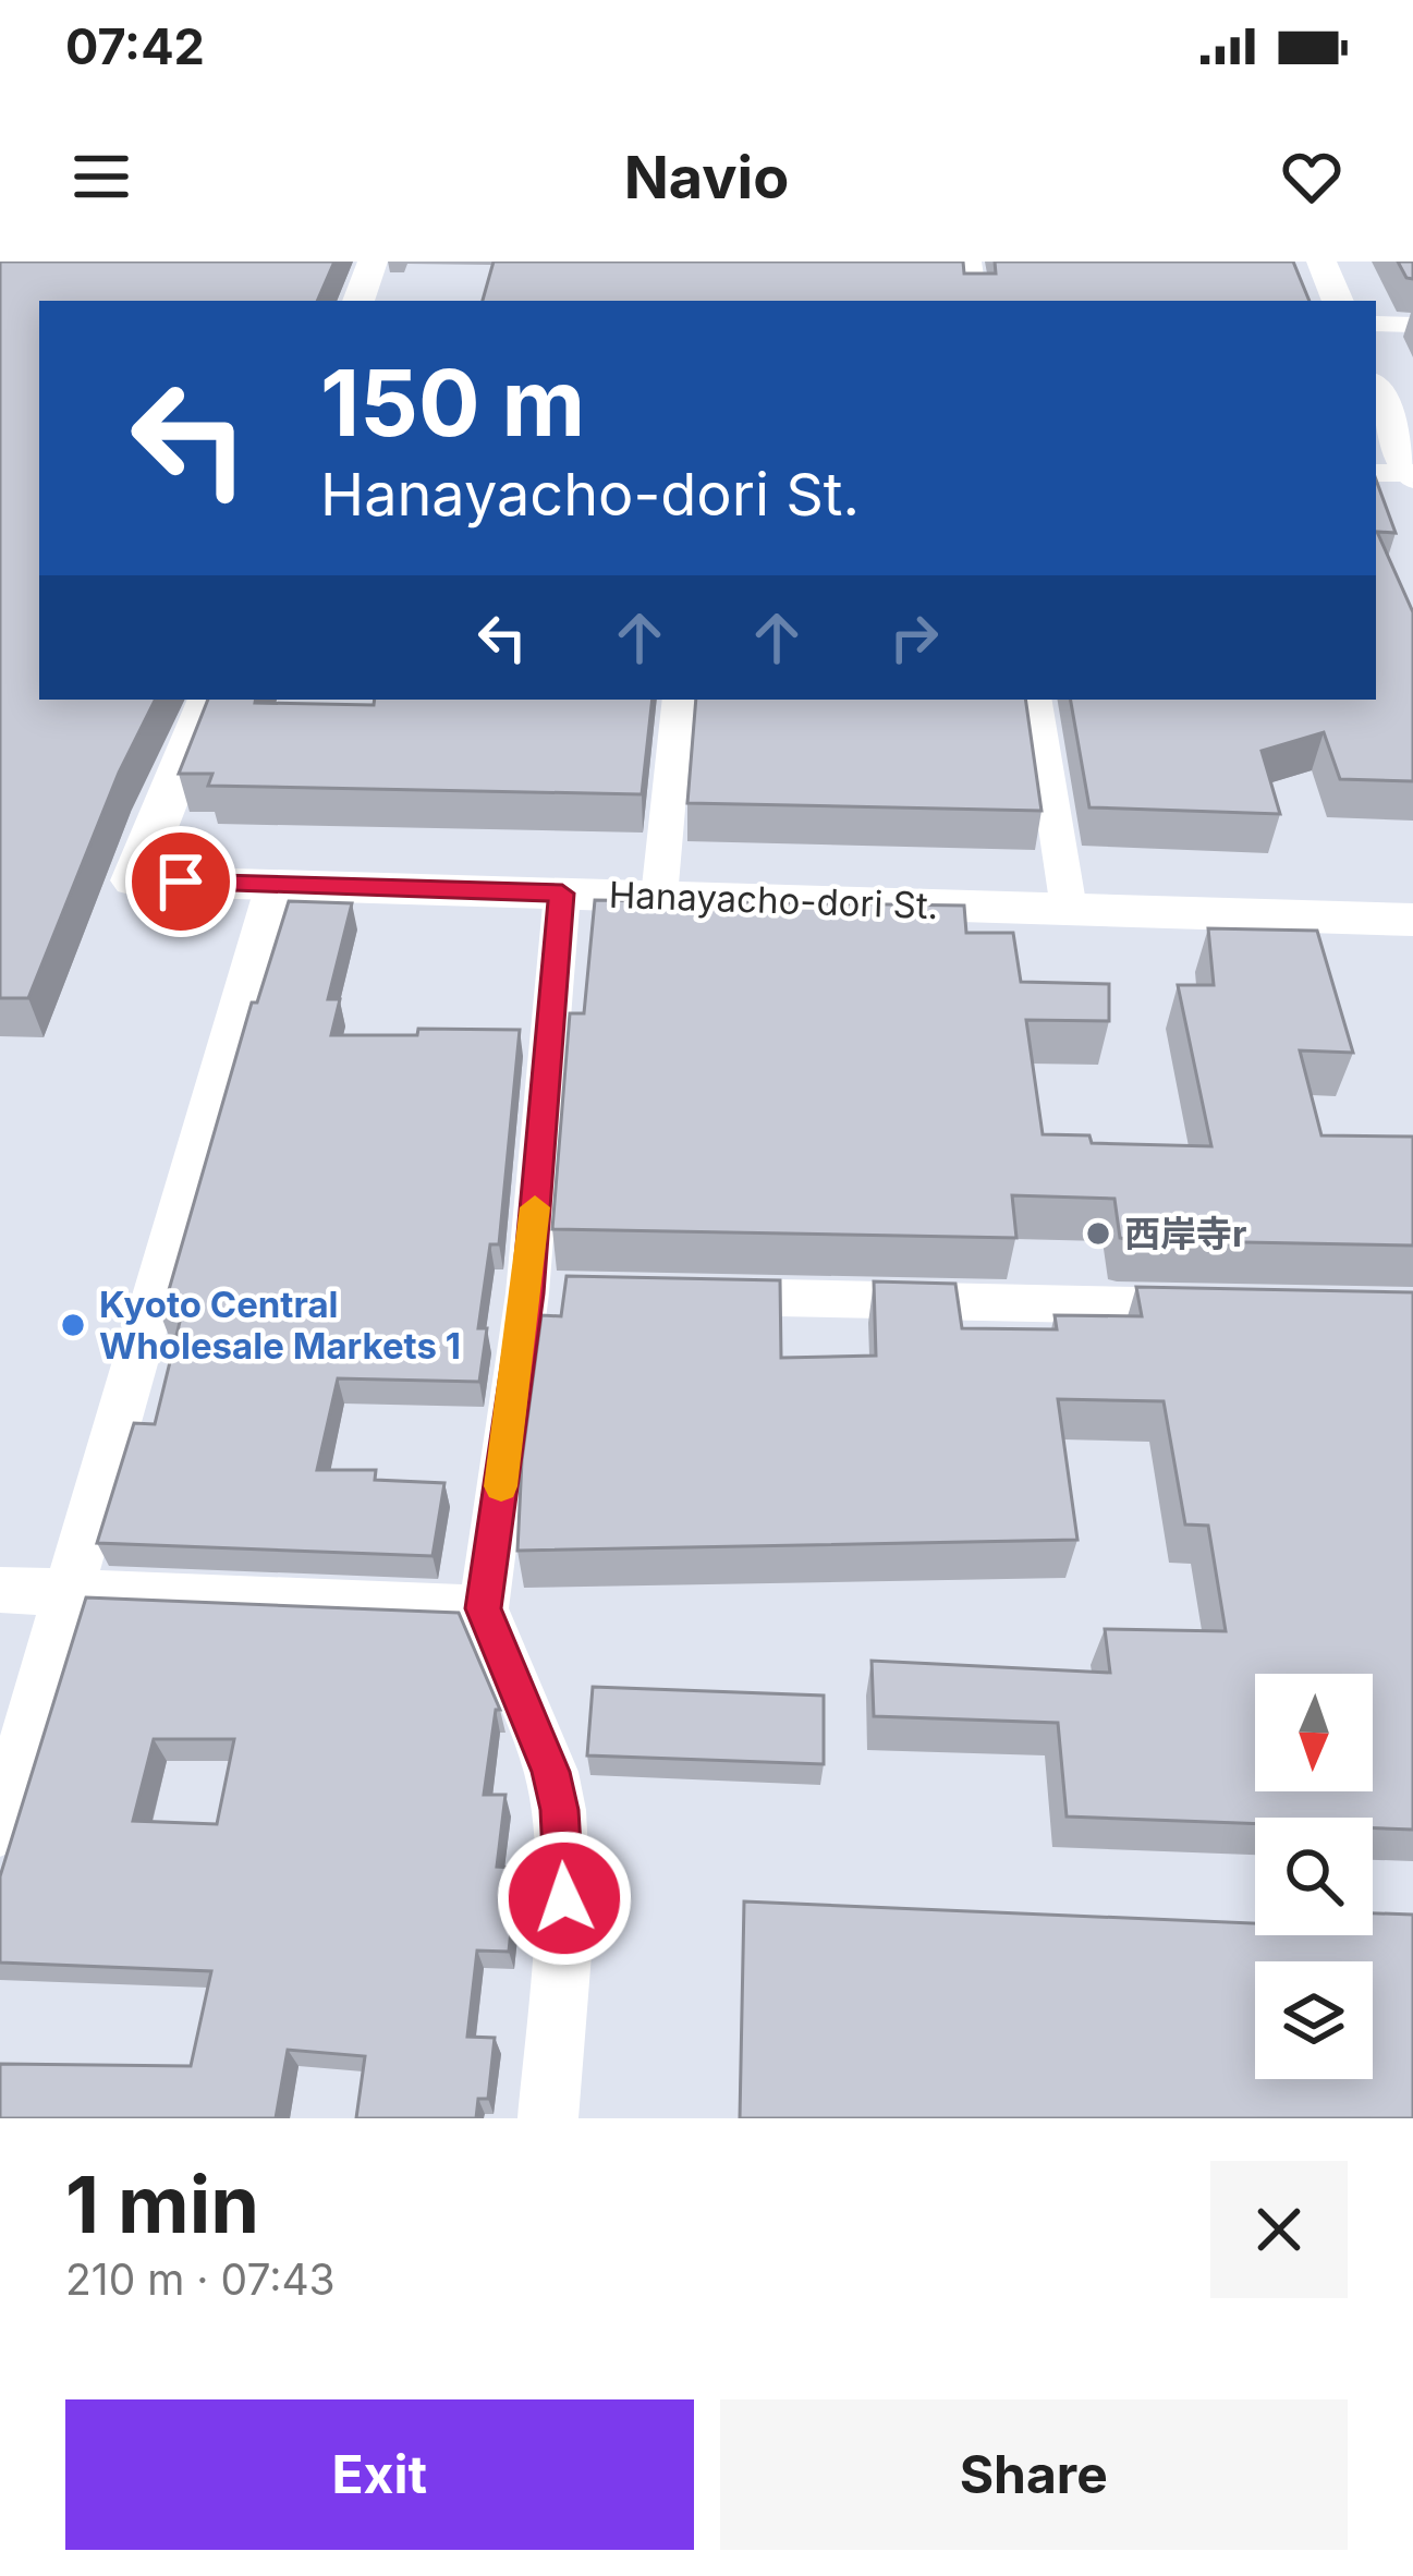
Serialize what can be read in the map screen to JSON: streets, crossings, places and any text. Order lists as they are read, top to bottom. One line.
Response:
{"streets":{"street":["Hanayacho-dori St."]},"places":["西岸寺r","Kyoto Central Wholesale Markets 1"],"north":"bottom","page":{"status":"07:42","header":"Navio","turn":["150 m","Hanayacho-dori St."],"heading":["1 min","210 m · 07:43"],"buttons":["Exit","Share"]}}
